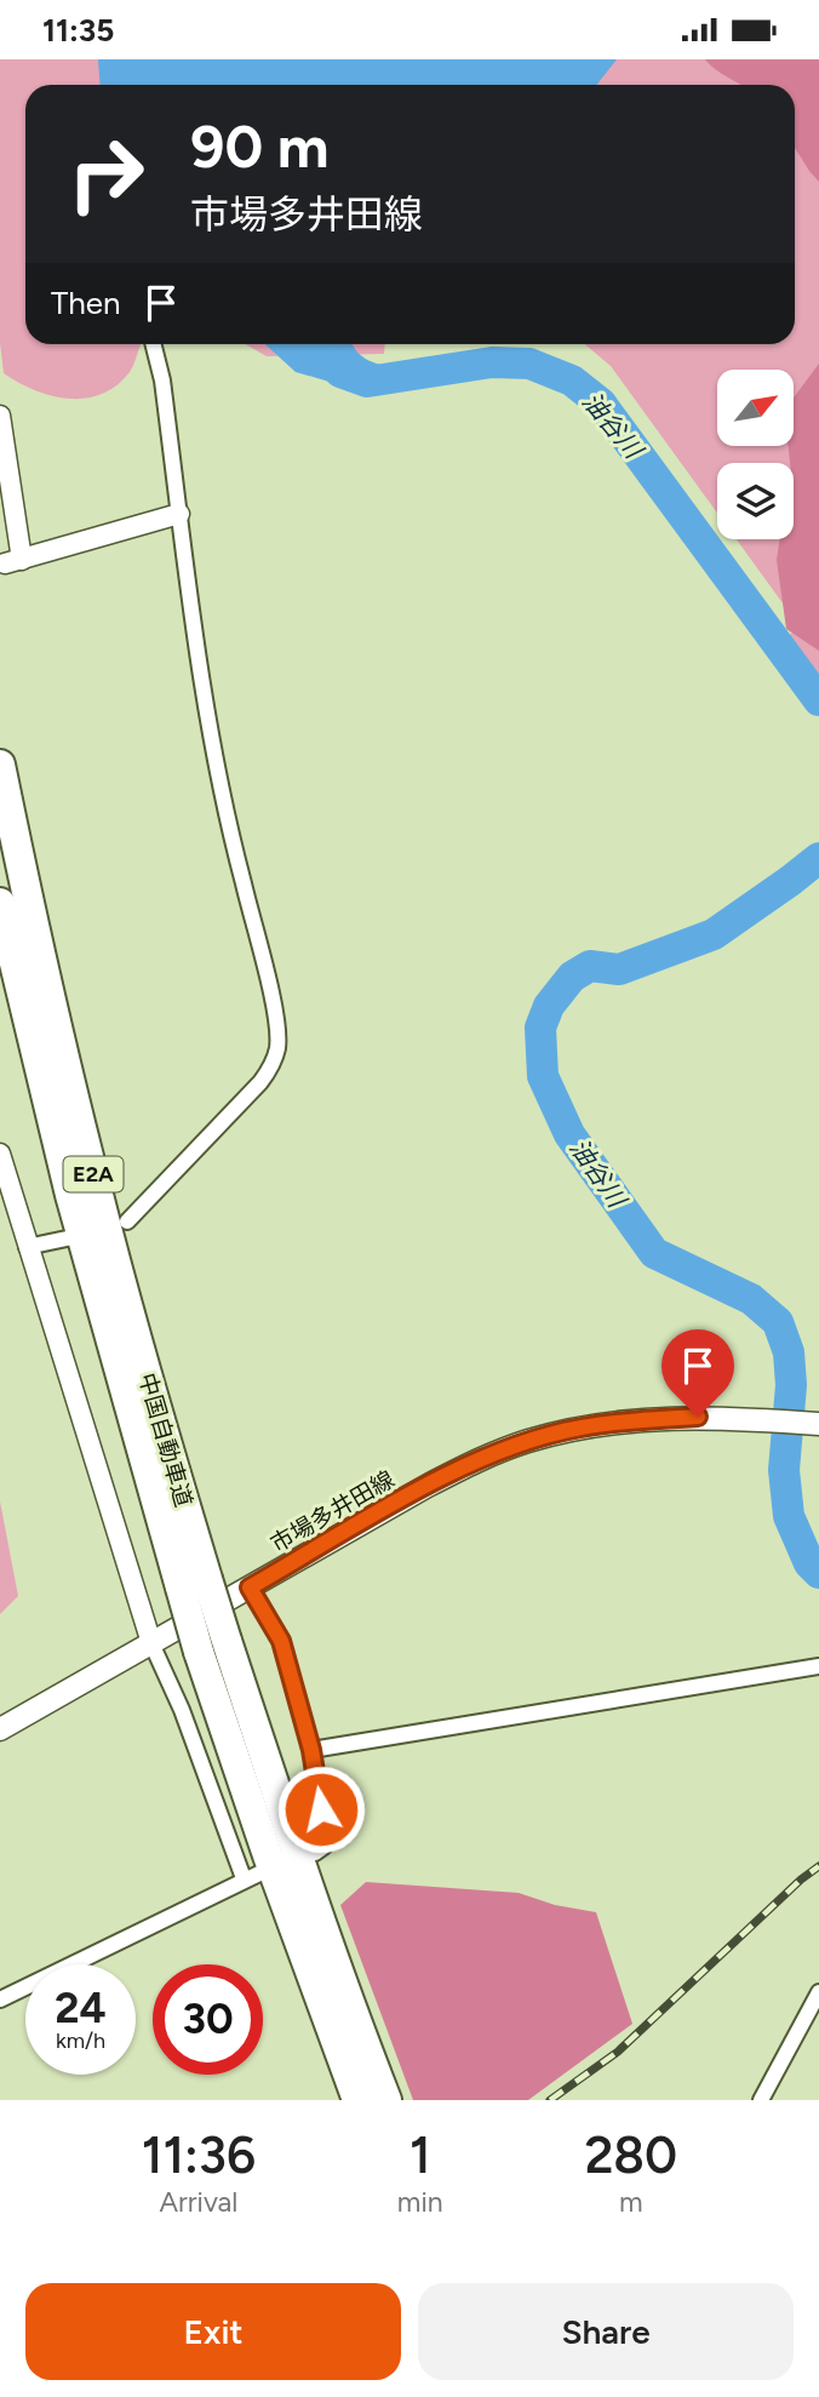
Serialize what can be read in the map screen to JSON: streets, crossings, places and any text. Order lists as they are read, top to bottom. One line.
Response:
{"streets":{"highway":["E2A","中国自動車道"],"main road":["市場多井田線"]},"water":["油谷川"],"north":"top right","page":{"status":"11:35","turn":["90 m","市場多井田線"],"then":"Then","speed":"24 km/h","limit":"30","eta":["11:36","Arrival","1","min","280","m"],"buttons":["Exit","Share"]}}
